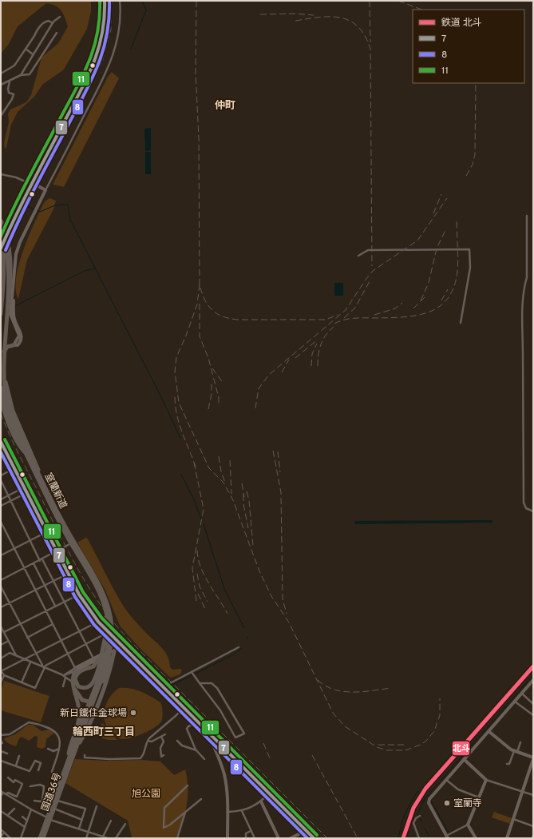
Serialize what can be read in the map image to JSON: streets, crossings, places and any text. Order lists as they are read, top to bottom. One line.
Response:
{"streets":{"highway":["室蘭新道","国道36号"]},"crossings":[["室蘭新道","国道36号"]],"districts":["仲町","輪西町三丁目"],"parks":["旭公園"],"places":["新日鐵住金球場","室蘭寺"],"lines":["transit line 7","transit line 8","transit line 11","rail line 北斗"],"legend":["鉄道 北斗","7","8","11"]}
